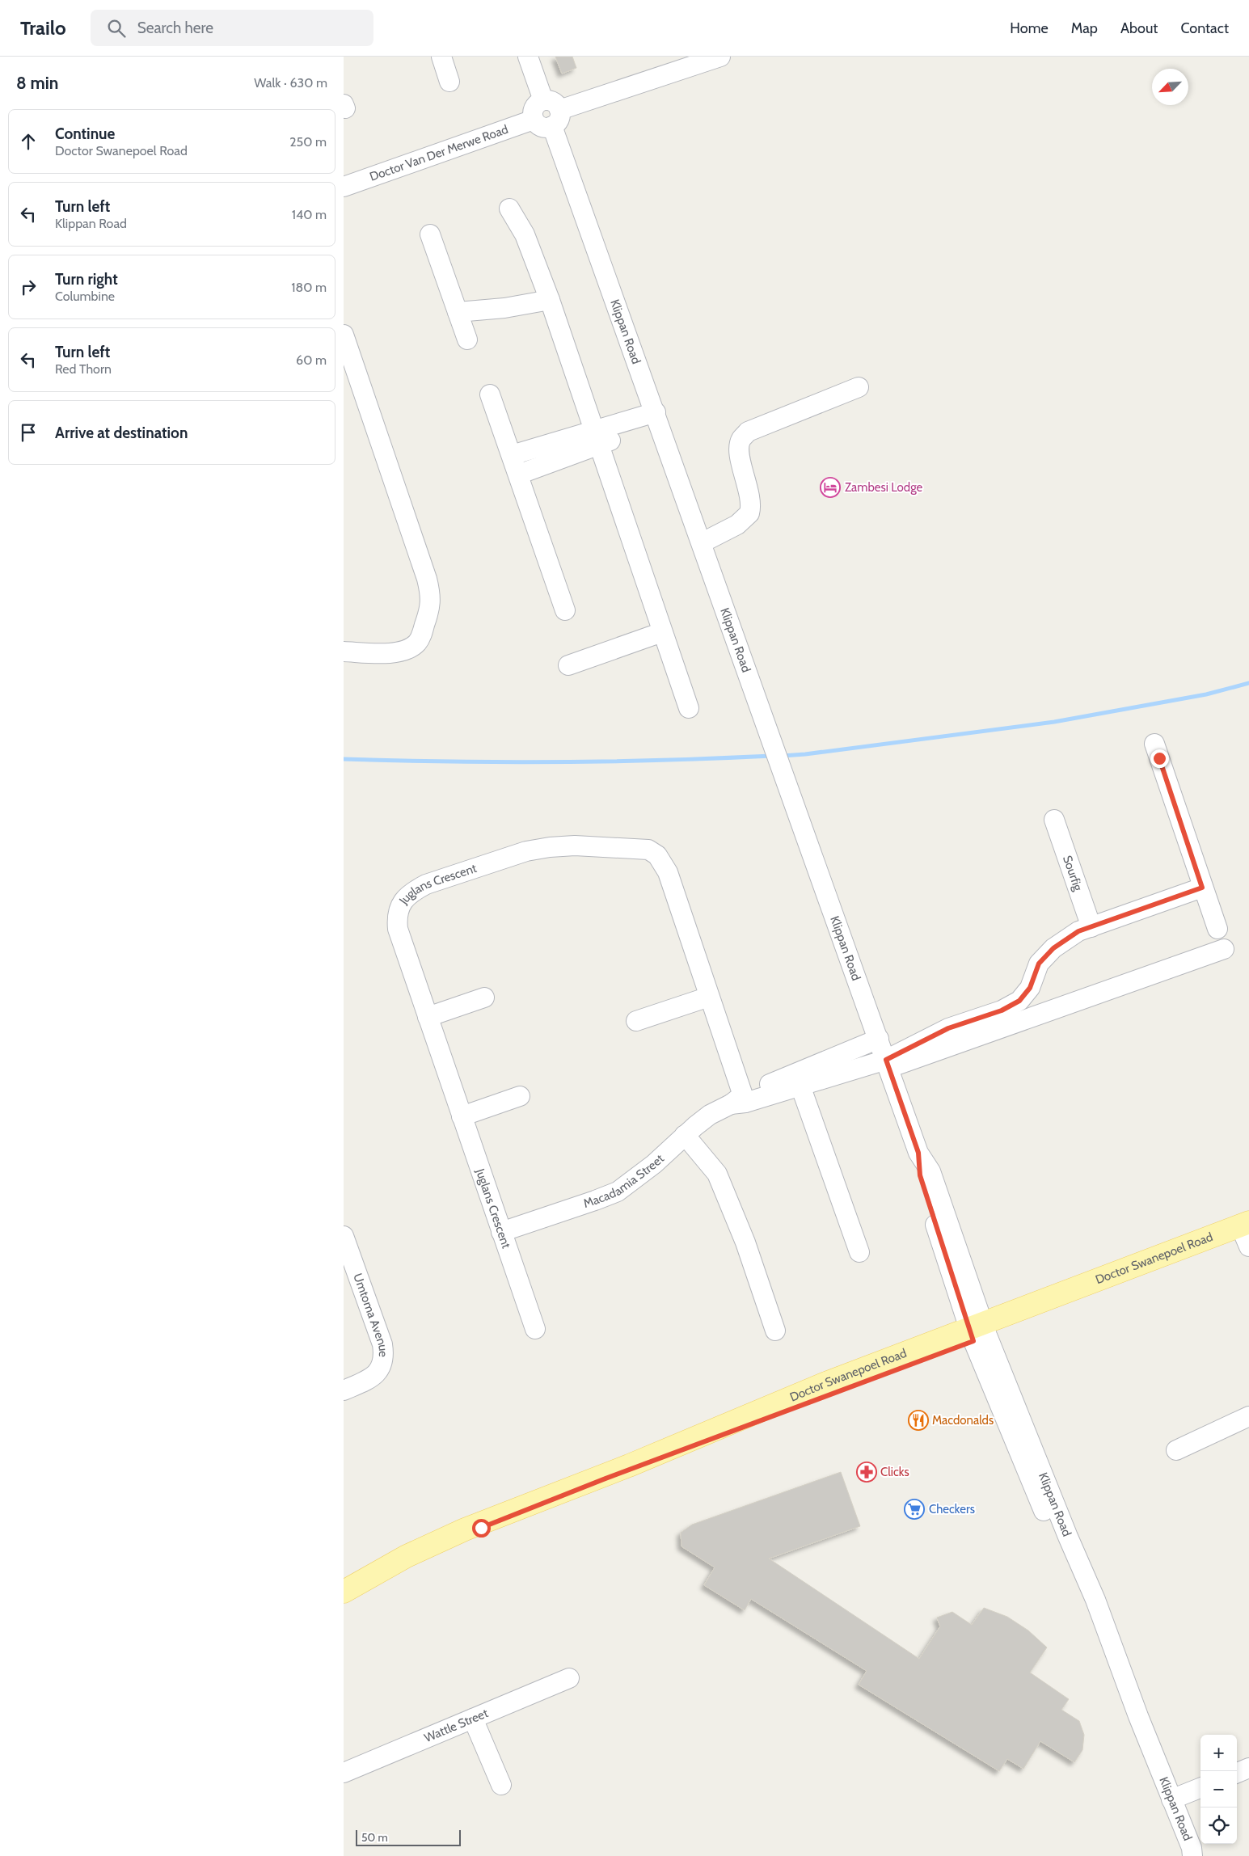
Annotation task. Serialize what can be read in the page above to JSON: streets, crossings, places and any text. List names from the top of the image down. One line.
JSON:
{"streets":{"main road":["Doctor Swanepoel Road"],"street":["Doctor Van Der Merwe Road","Klippan Road","Sourfig","Juglans Crescent","Macadamia Street","Umtoma Avenue","Wattle Street"]},"crossings":[["Doctor Van Der Merwe Road","Klippan Road"],["Klippan Road","Macadamia Street"],["Klippan Road","Doctor Swanepoel Road"],["Juglans Crescent","Macadamia Street"]],"places":{"hotel":["Zambesi Lodge"],"restaurant":["Macdonalds"],"pharmacy":["Clicks"],"supermarket":["Checkers"]},"scale_bar":"50 m","north":"bottom left","page":{"header":"Trailo","search":"Search here","nav":["Home","Map","About","Contact"],"heading":["8 min","Walk · 630 m"],"list":[["Continue","Doctor Swanepoel Road","250 m"],["Turn left","Klippan Road","140 m"],["Turn right","Columbine","180 m"],["Turn left","Red Thorn","60 m"],"Arrive at destination"],"map_buttons":["+","−"],"scale":"50 m"}}
